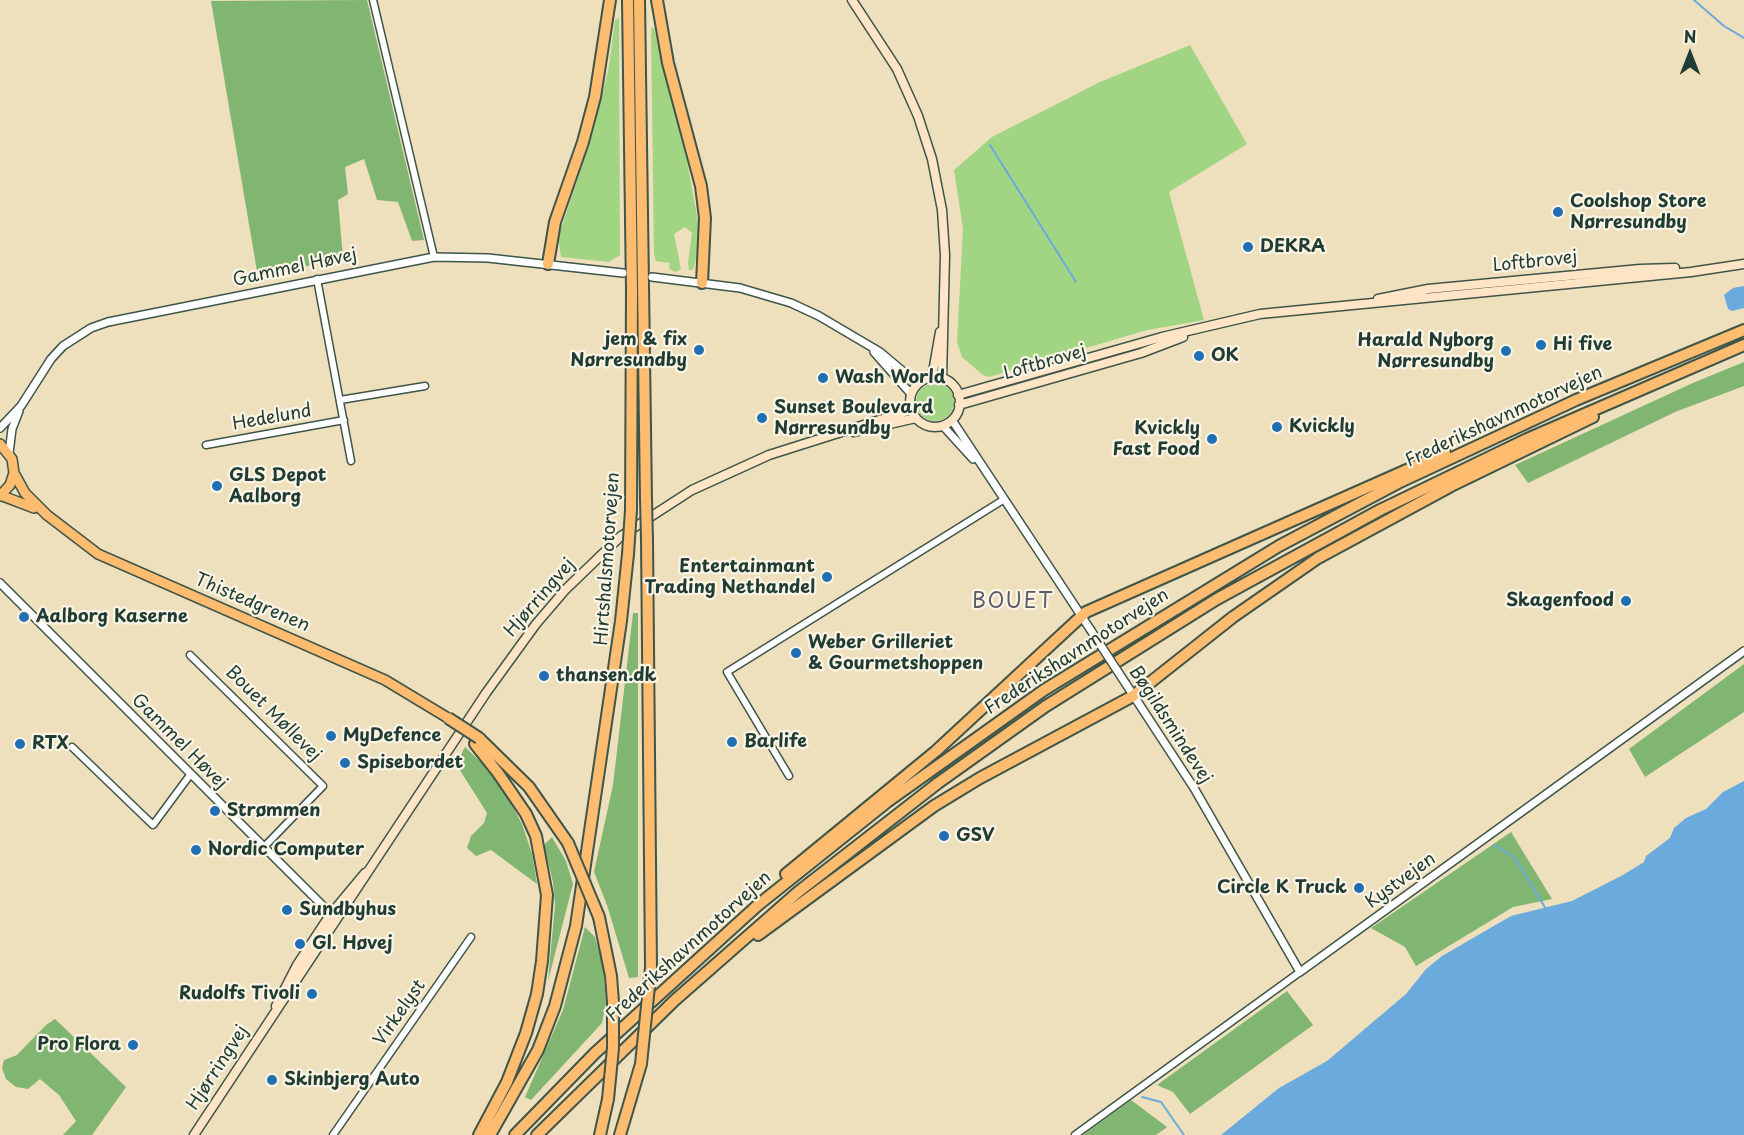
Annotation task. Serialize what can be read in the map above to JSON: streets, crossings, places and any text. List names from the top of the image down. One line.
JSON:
{"streets":{"highway":["Frederikshavnmotorvejen","Hirtshalsmotorvejen"],"main road":["Loftbrovej","Hjørringvej","Thistedgrenen"],"street":["Gammel Høvej","Hedelund","Bouet Møllevej","Bøgildsmindevej","Kystvejen","Virkelyst"]},"crossings":[["Loftbrovej","Hjørringvej"],["Loftbrovej","Bøgildsmindevej"],["Gammel Høvej","Hjørringvej"],["Gammel Høvej","Thistedgrenen"],["Gammel Høvej","Bouet Møllevej"],["Hjørringvej","Bøgildsmindevej"],["Bøgildsmindevej","Kystvejen"]],"districts":["BOUET"],"places":["Coolshop Store Nørresundby","DEKRA","Hi five","jem & fix Nørresundby","Harald Nyborg Nørresundby","OK","Wash World","Sunset Boulevard Nørresundby","Kvickly","Kvickly Fast Food","GLS Depot Aalborg","Entertainmant Trading Nethandel","Skagenfood","Aalborg Kaserne","Weber Grilleriet & Gourmetshoppen","thansen.dk","MyDefence","Barlife","RTX","Spisebordet","Strømmen","GSV","Nordic Computer","Circle K Truck","Sundbyhus","Gl. Høvej","Rudolfs Tivoli","Pro Flora","Skinbjerg Auto"],"north":"top"}
